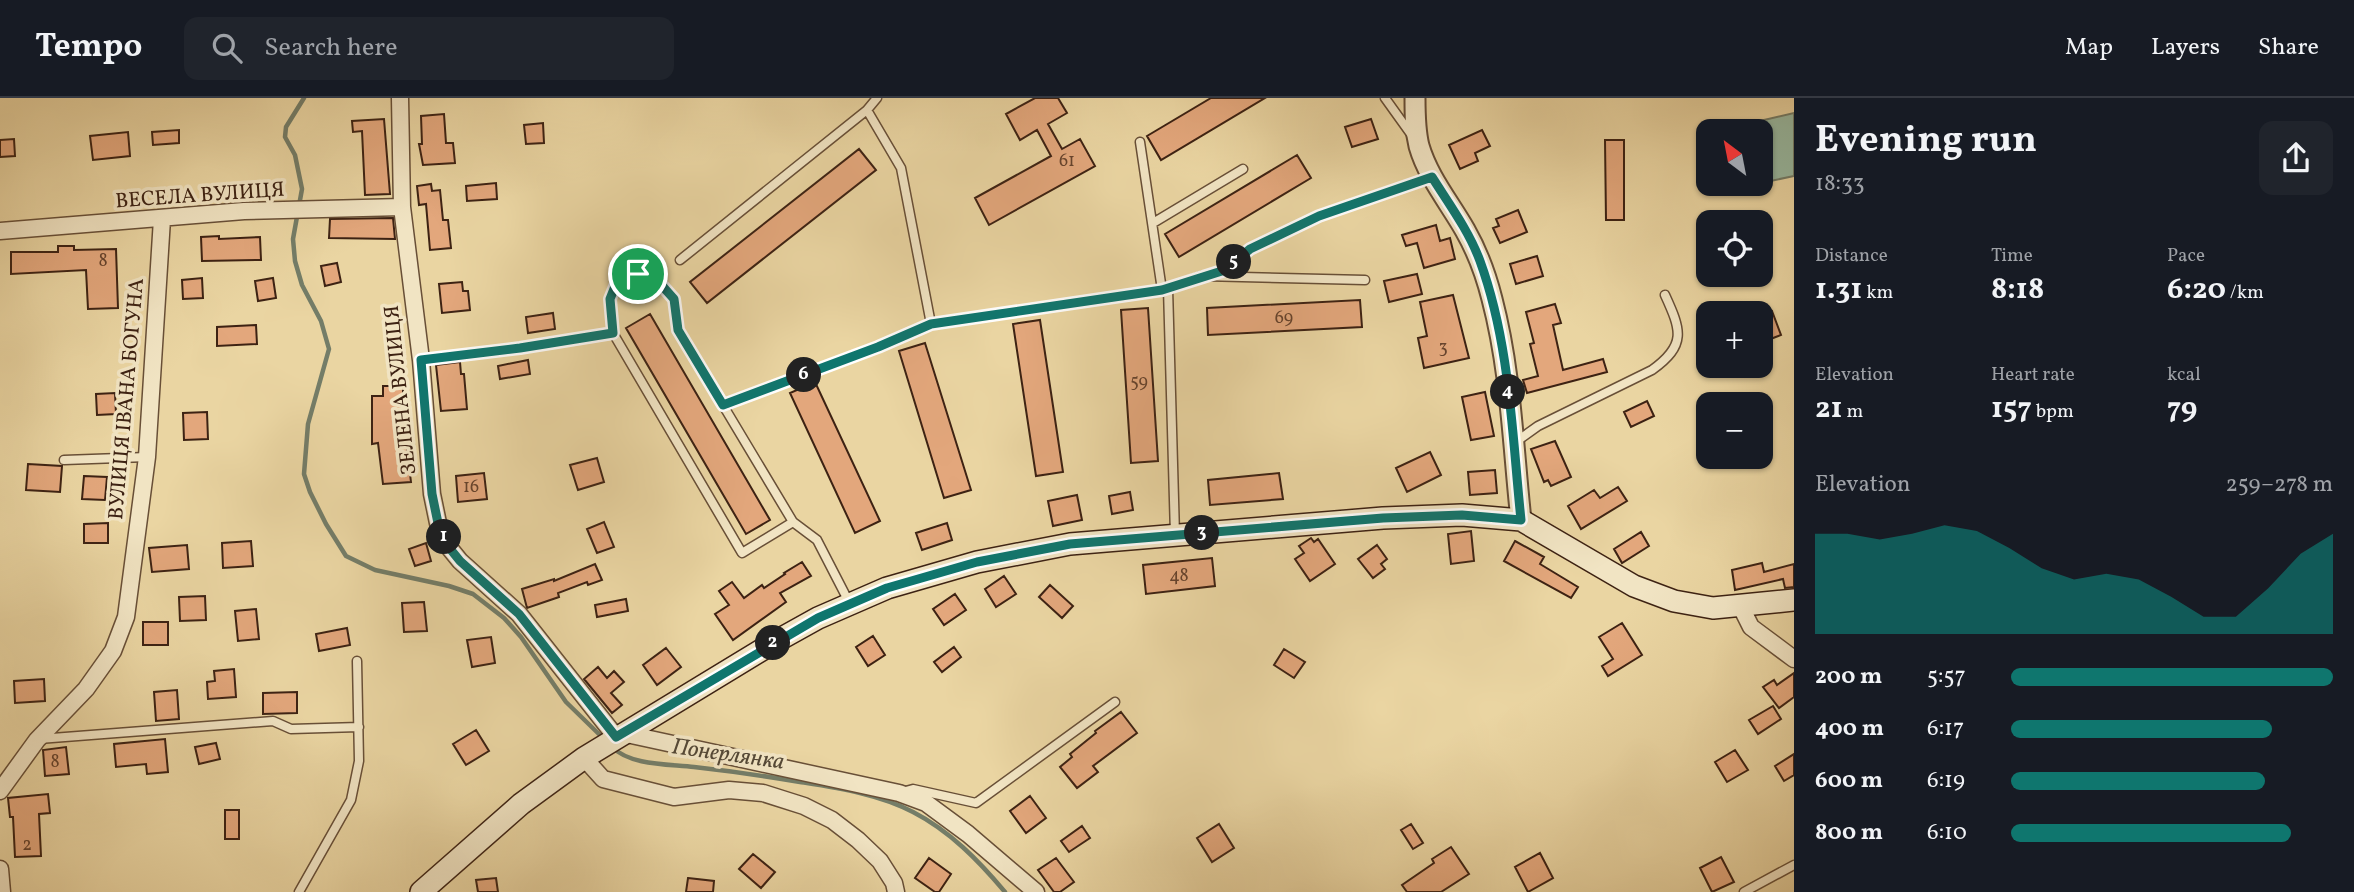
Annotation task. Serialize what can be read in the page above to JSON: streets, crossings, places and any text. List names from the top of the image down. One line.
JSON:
{"streets":{"street":["ВЕСЕЛА ВУЛИЦЯ","ЗЕЛЕНА ВУЛИЦЯ","ВУЛИЦЯ ІВАНА БОГУНА"]},"crossings":[["ВЕСЕЛА ВУЛИЦЯ","ЗЕЛЕНА ВУЛИЦЯ"],["ВЕСЕЛА ВУЛИЦЯ","ВУЛИЦЯ ІВАНА БОГУНА"]],"water":["Понерлянка"],"house_numbers":["61","8","69","3","59","16","48","8","2"],"north":"top left","page":{"header":"Tempo","search":"Search here","nav":["Map","Layers","Share"],"heading":["Evening run","18:33"],"map_buttons":["+","−"],"stats":[["Distance","1.31 km"],["Time","8:18"],["Pace","6:20 /km"],["Elevation","21 m"],["Heart rate","157 bpm"],["kcal","79"]],"pins":["5","6","4","3","1","2"],"chart":["Elevation","259–278 m"],"list":[{"name":"200 m","note":"5:57"},{"name":"400 m","note":"6:17"},{"name":"600 m","note":"6:19"},{"name":"800 m","note":"6:10"}]}}
